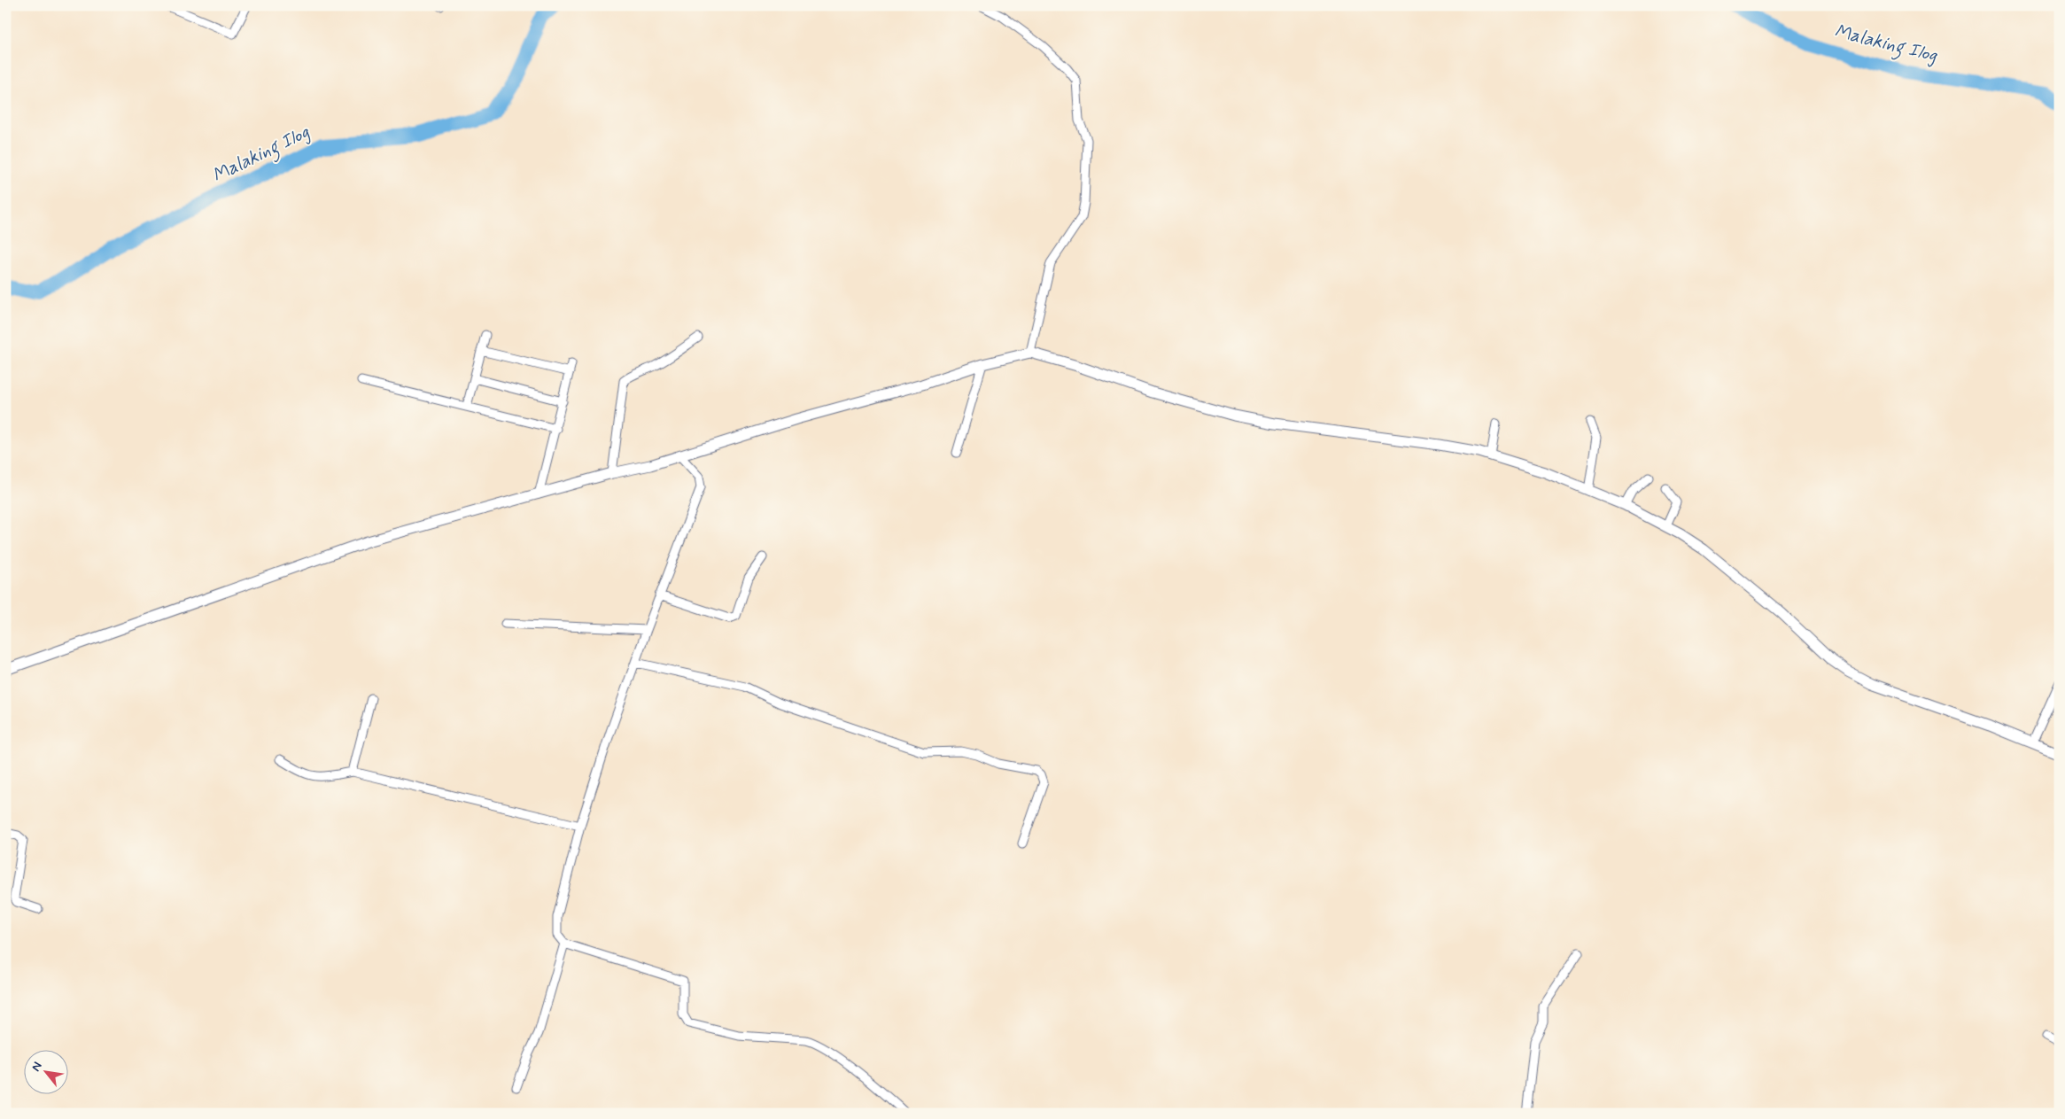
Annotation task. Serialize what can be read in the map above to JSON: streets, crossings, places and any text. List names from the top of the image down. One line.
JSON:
{"water":["Malaking Ilog"],"north":"top left"}
